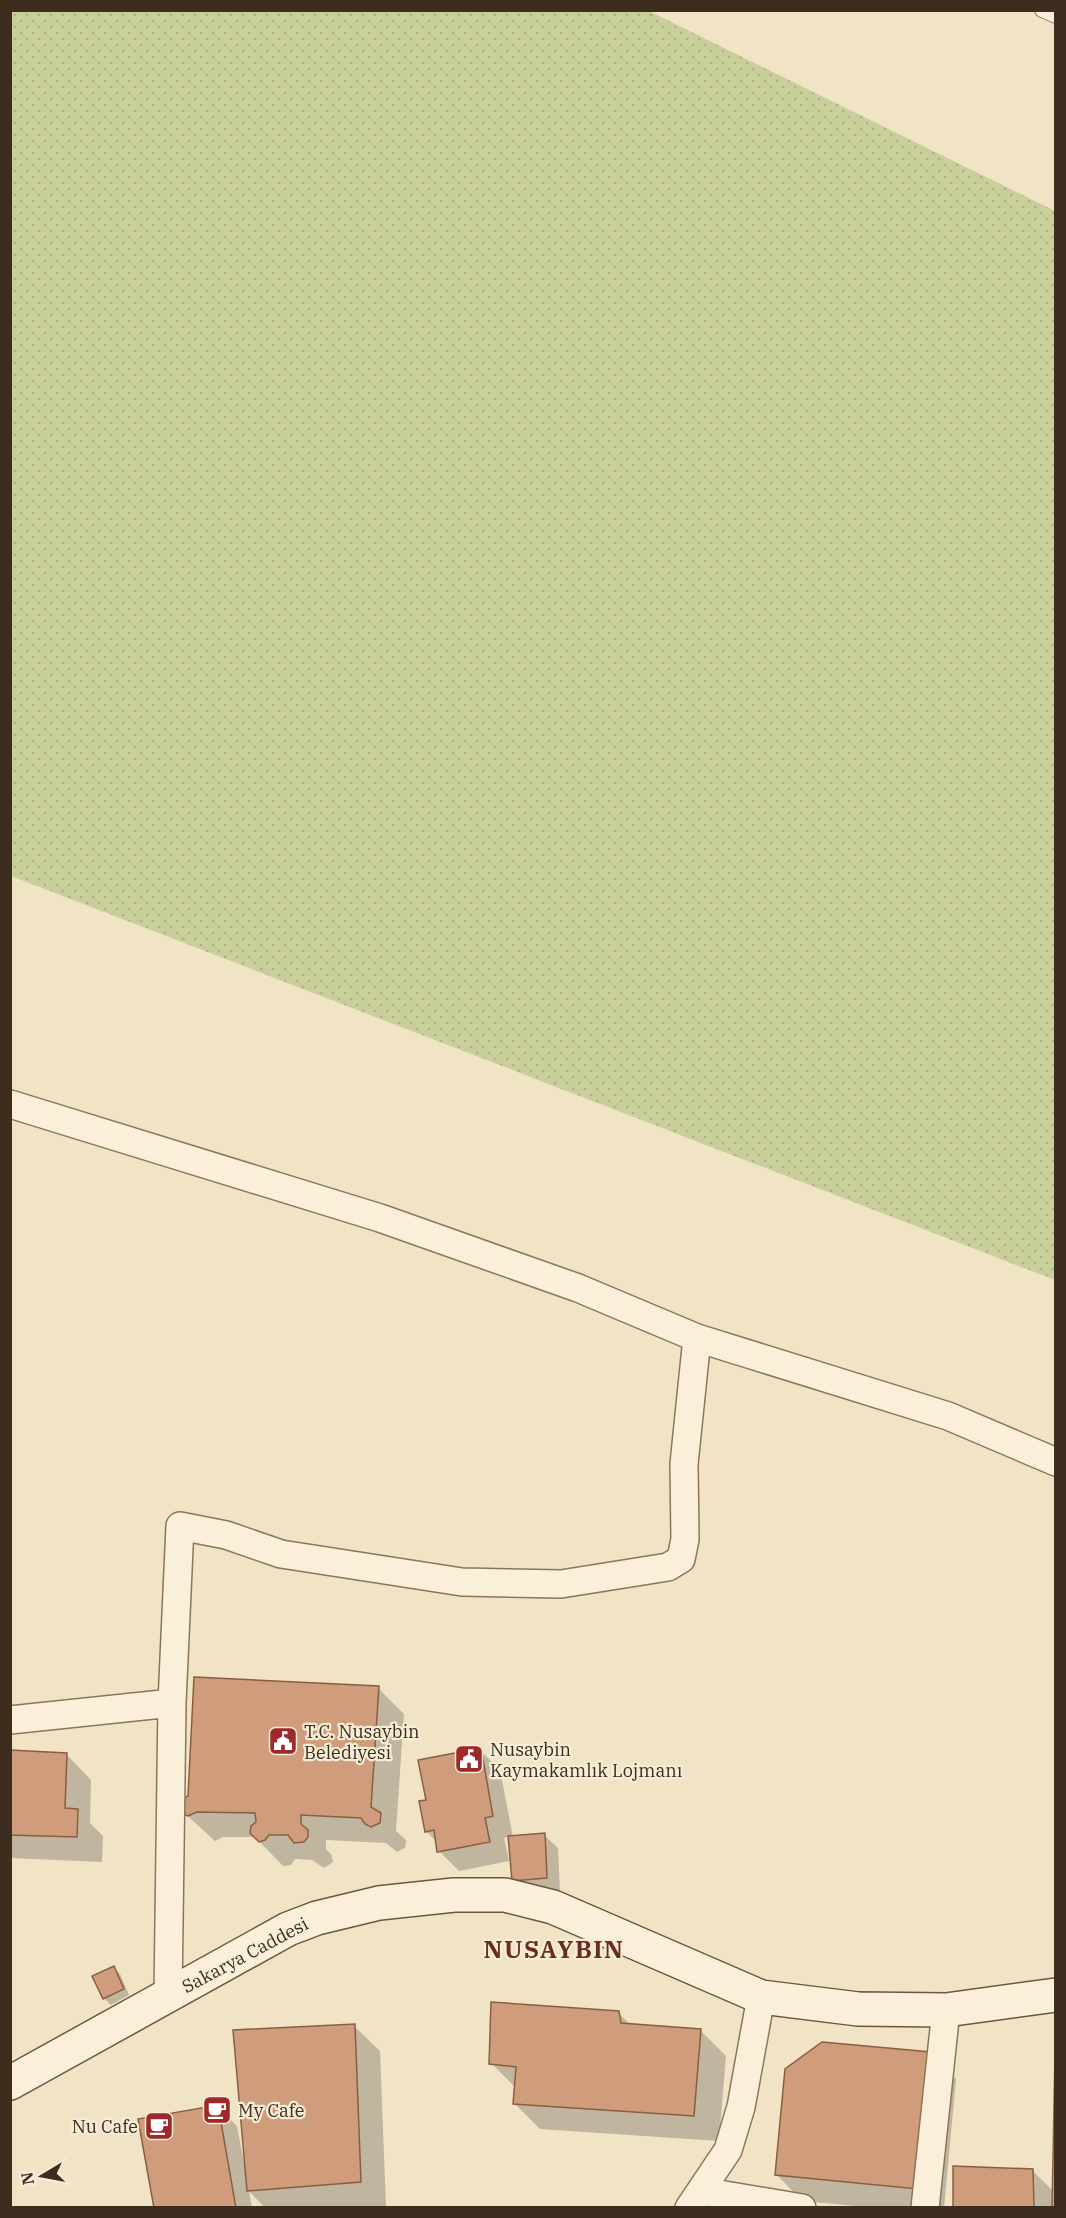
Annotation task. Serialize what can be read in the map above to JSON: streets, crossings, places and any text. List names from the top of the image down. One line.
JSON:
{"streets":{"street":["Sakarya Caddesi"]},"districts":["NUSAYBIN"],"places":{"public building":["T.C. Nusaybin Belediyesi","Nusaybin Kaymakamlık Lojmanı"],"cafe":["My Cafe","Nu Cafe"]},"north":"left"}
